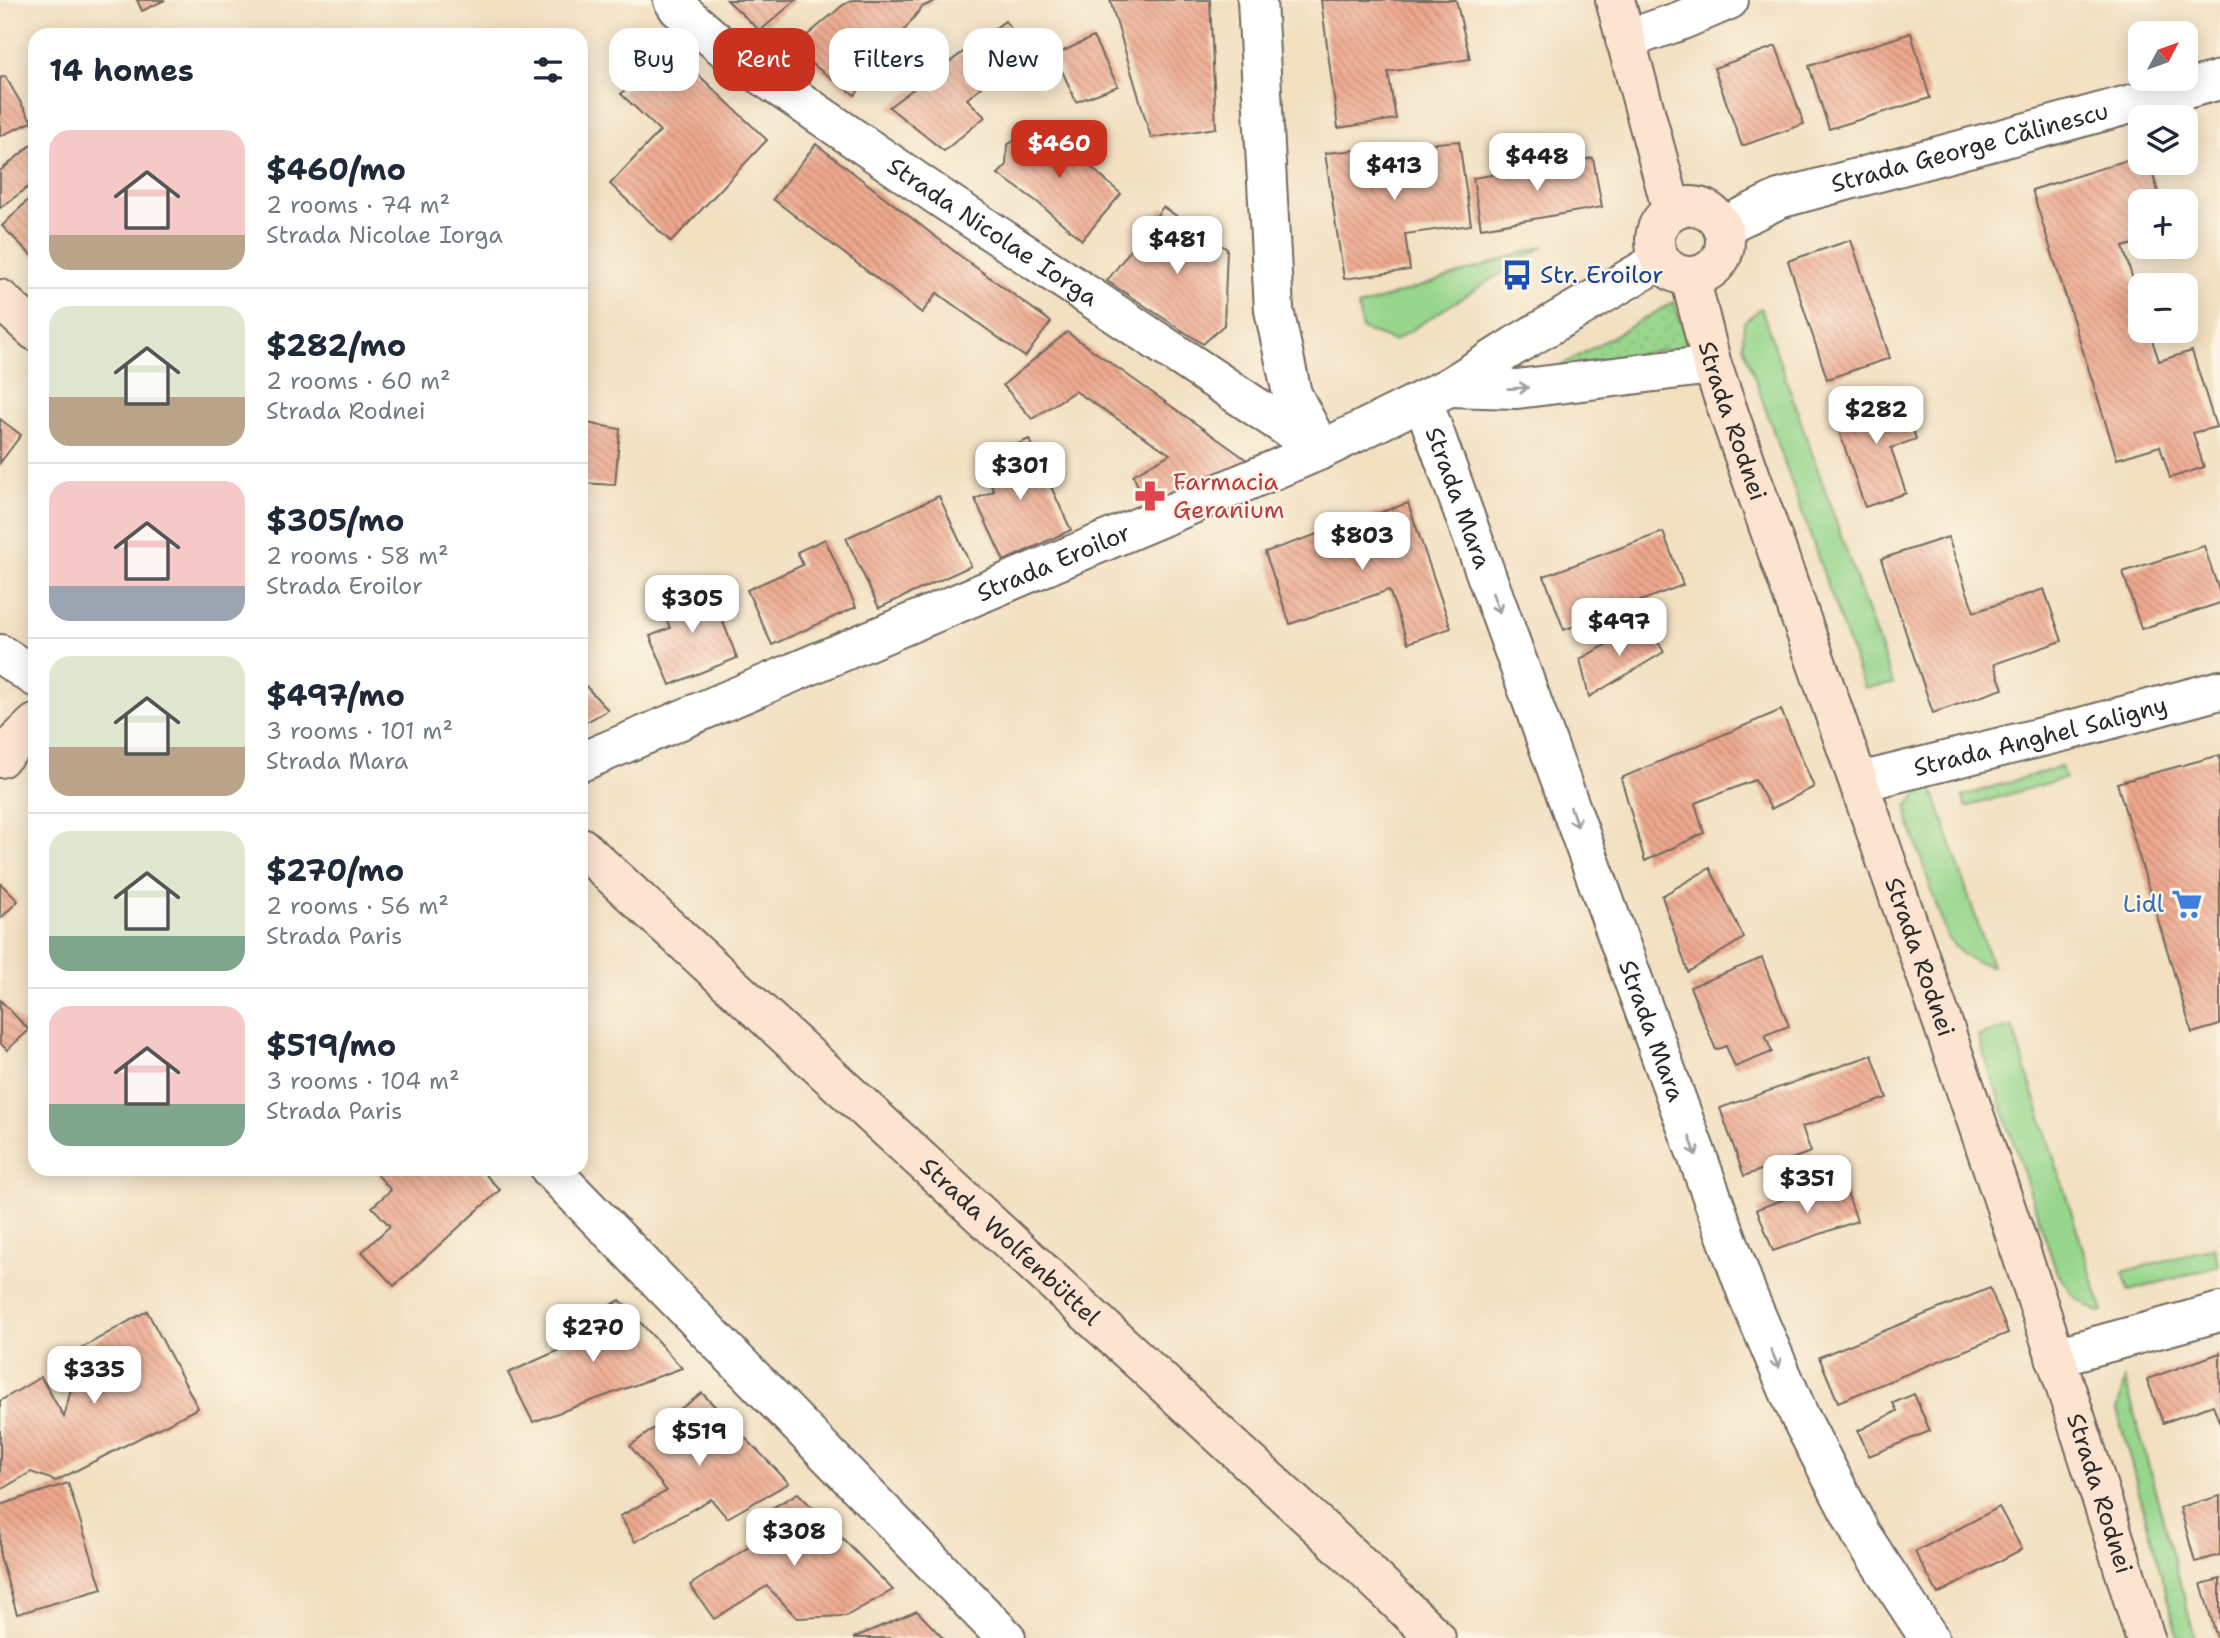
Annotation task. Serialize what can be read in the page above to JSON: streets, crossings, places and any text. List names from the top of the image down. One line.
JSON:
{"streets":{"main road":["Strada Rodnei","Strada Wolfenbüttel"],"street":["Strada George Călinescu","Strada Nicolae Iorga","Strada Mara","Strada Eroilor","Strada Anghel Saligny"]},"crossings":[["Strada George Călinescu","Strada Rodnei"],["Strada George Călinescu","Strada Eroilor"],["Strada Nicolae Iorga","Strada Eroilor"],["Strada Rodnei","Strada Eroilor"],["Strada Rodnei","Strada Anghel Saligny"],["Strada Mara","Strada Eroilor"]],"one_way":["Strada Mara"],"places":{"bus stop":["Str. Eroilor"],"pharmacy":["Farmacia Geranium"],"supermarket":["Lidl"]},"north":"top right","page":{"map_buttons":["+","−"],"chip":["Buy","Rent","Filters","New"],"heading":"14 homes","list":[{"name":"$460/mo","note":"2 rooms · 74 m² · Strada Nicolae Iorga"},{"name":"$282/mo","note":"2 rooms · 60 m² · Strada Rodnei"},{"name":"$305/mo","note":"2 rooms · 58 m² · Strada Eroilor"},{"name":"$497/mo","note":"3 rooms · 101 m² · Strada Mara"},{"name":"$270/mo","note":"2 rooms · 56 m² · Strada Paris"},{"name":"$519/mo","note":"3 rooms · 104 m² · Strada Paris"}],"price":["$460","$448","$413","$481","$282","$301","$803","$305","$497","$351","$270","$335","$519","$308"]}}
